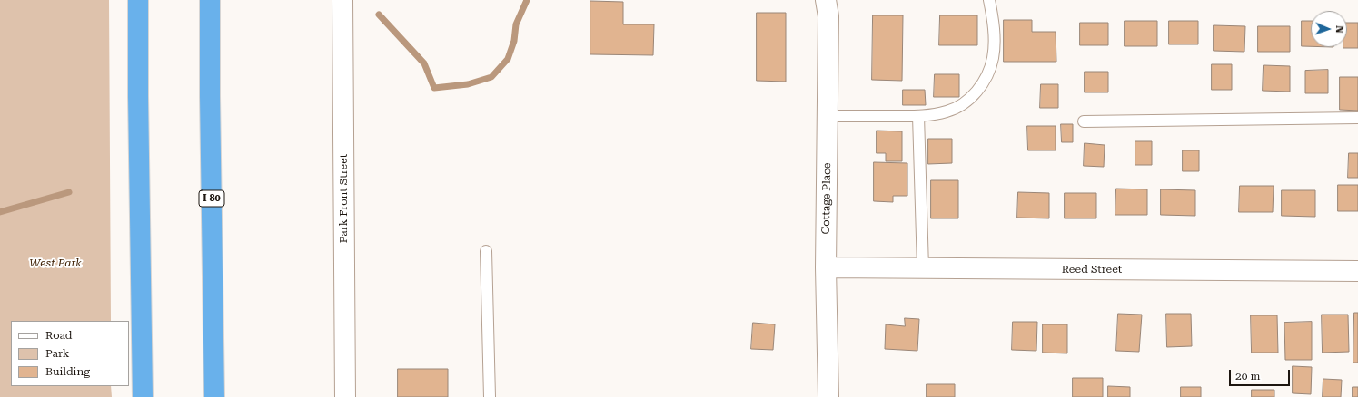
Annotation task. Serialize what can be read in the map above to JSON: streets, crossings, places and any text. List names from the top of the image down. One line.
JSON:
{"streets":{"highway":["I 80"],"street":["Park Front Street","Cottage Place","Reed Street"]},"crossings":[["Cottage Place","Reed Street"]],"parks":["West Park"],"legend":["Road","Park","Building"],"scale_bar":"20 m","north":"right"}
